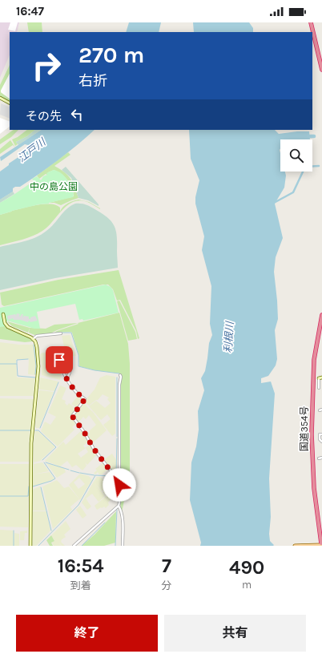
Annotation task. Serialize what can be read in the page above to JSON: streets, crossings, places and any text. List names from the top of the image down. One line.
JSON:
{"streets":{"highway":["国道354号"]},"water":["江戸川","利根川"],"parks":["中の島公園"],"page":{"status":"16:47","turn":["270 m","右折"],"then":"その先","eta":["16:54","到着","7","分","490","m"],"buttons":["終了","共有"]}}
